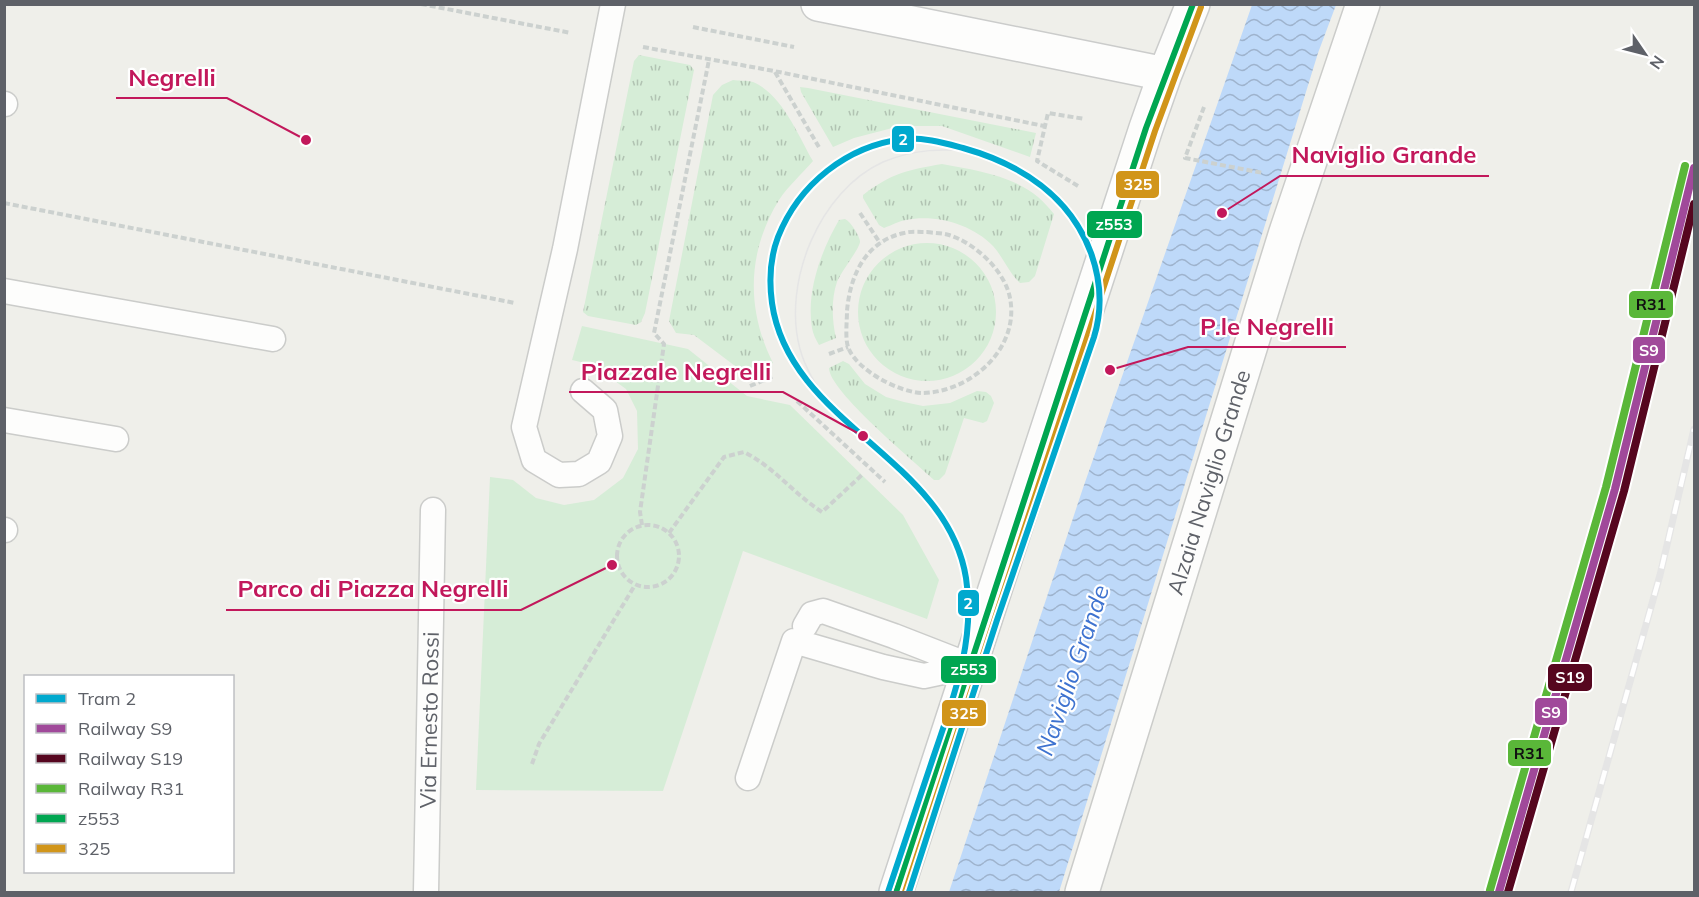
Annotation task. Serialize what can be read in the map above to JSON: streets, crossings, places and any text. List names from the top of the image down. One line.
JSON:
{"streets":{"street":["Alzaia Naviglio Grande"],"lane":["Via Ernesto Rossi"]},"water":["Naviglio Grande"],"places":["Negrelli","Naviglio Grande","P.le Negrelli","Piazzale Negrelli","Parco di Piazza Negrelli"],"lines":["transit line z553","transit line 325","tram line 2","rail line R31","rail line S9","rail line S19"],"legend":["Tram 2","Railway S9","Railway S19","Railway R31","z553","325"],"north":"bottom right"}
